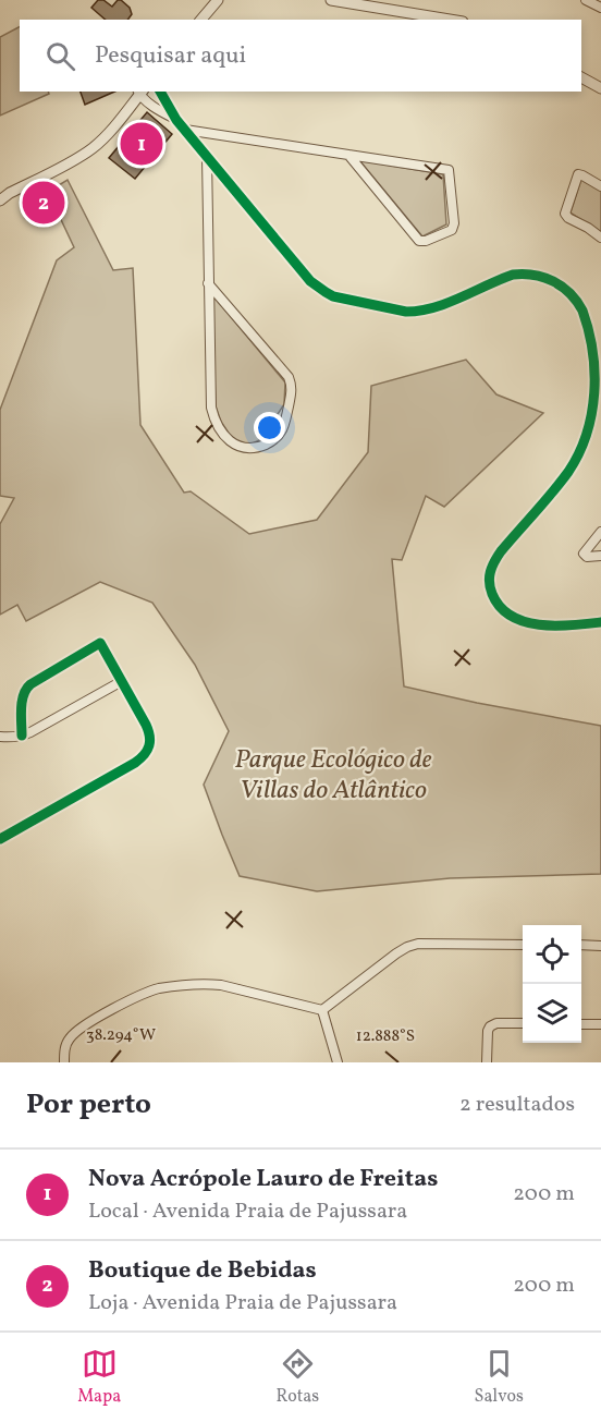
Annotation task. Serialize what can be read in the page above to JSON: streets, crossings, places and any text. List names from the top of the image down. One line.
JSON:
{"parks":["Parque Ecológico de Villas do Atlântico"],"page":{"search":"Pesquisar aqui","pins":["1","2"],"heading":["Por perto","2 resultados"],"list":[{"mark":"1","name":"Nova Acrópole Lauro de Freitas","note":"Local · Avenida Praia de Pajussara","value":"200 m"},{"mark":"2","name":"Boutique de Bebidas","note":"Loja · Avenida Praia de Pajussara","value":"200 m"}],"nav":["Mapa","Rotas","Salvos"]},"coordinates":["38.294°W","12.888°S"]}
